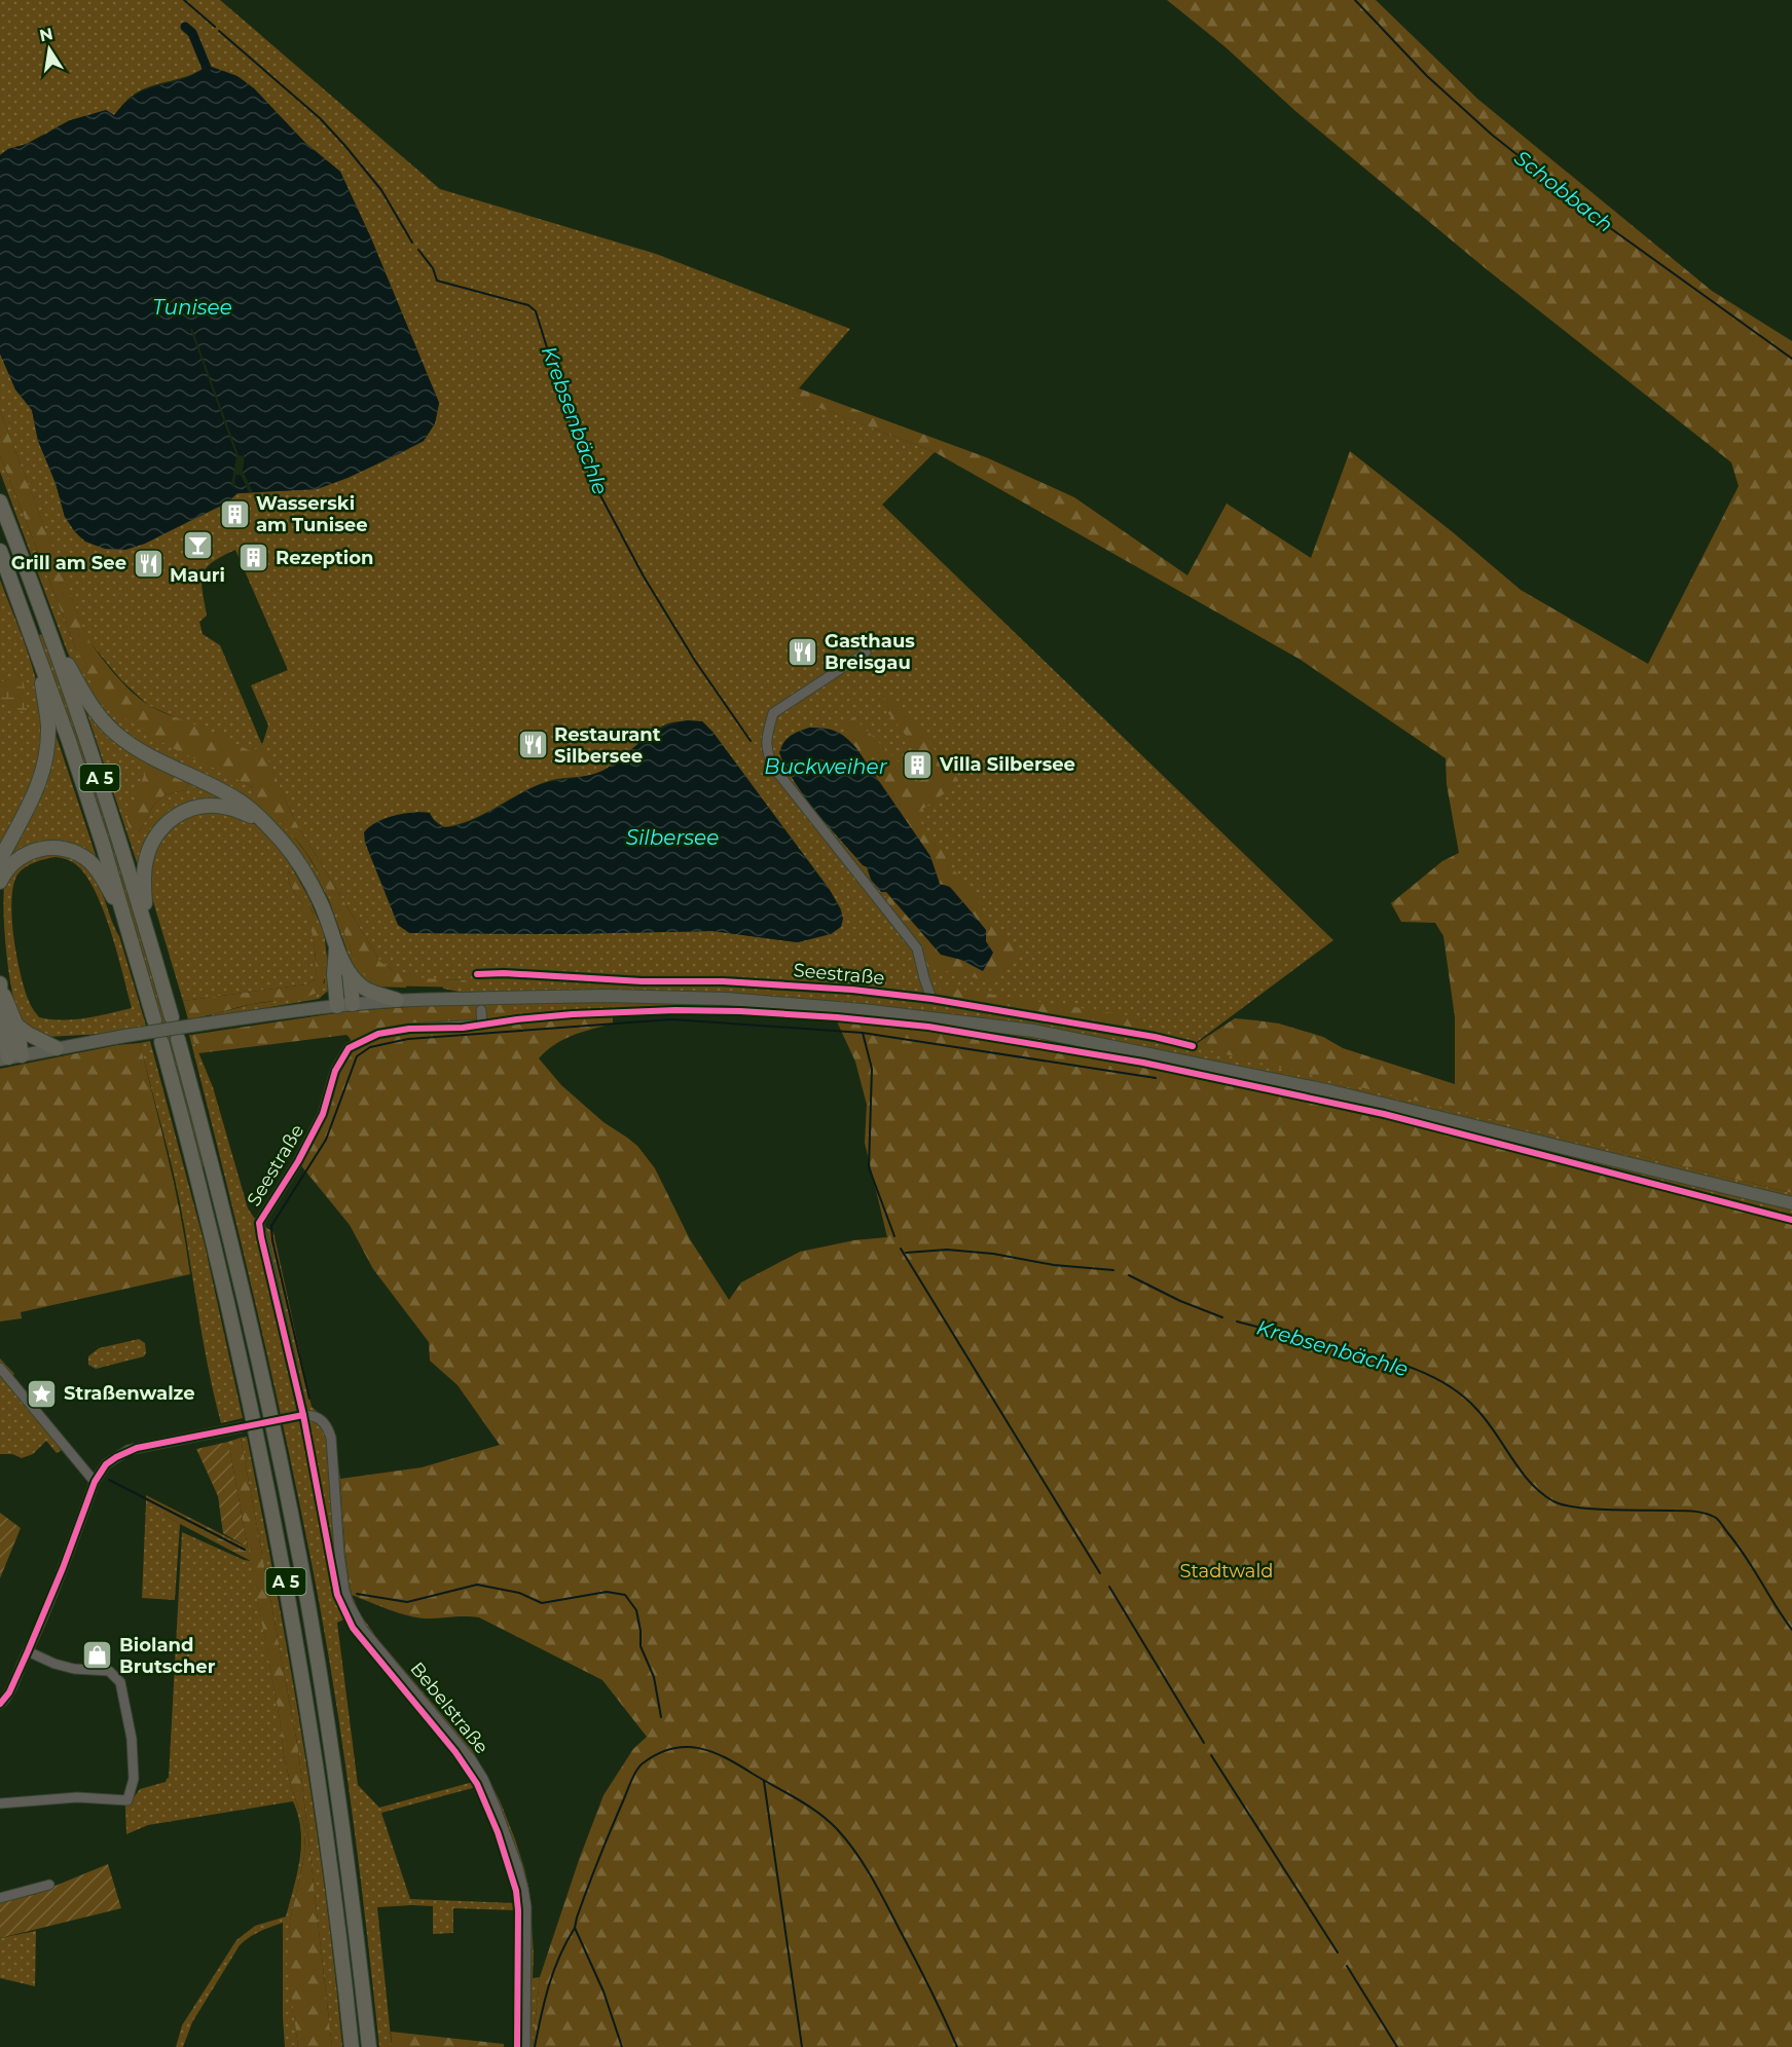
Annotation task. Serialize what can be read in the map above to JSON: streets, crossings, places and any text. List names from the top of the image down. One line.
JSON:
{"streets":{"highway":["A 5"],"street":["Seestraße","Bebelstraße"]},"crossings":[["Seestraße","Bebelstraße"]],"water":["Schobbach","Tunisee","Krebsenbächle","Buckweiher","Silbersee"],"parks":["Stadtwald"],"places":{"building":["Wasserski am Tunisee","Rezeption","Villa Silbersee"],"bar":["Mauri"],"restaurant":["Grill am See","Gasthaus Breisgau","Restaurant Silbersee"],"place":["Straßenwalze"],"shop":["Bioland Brutscher"]},"north":"top"}
